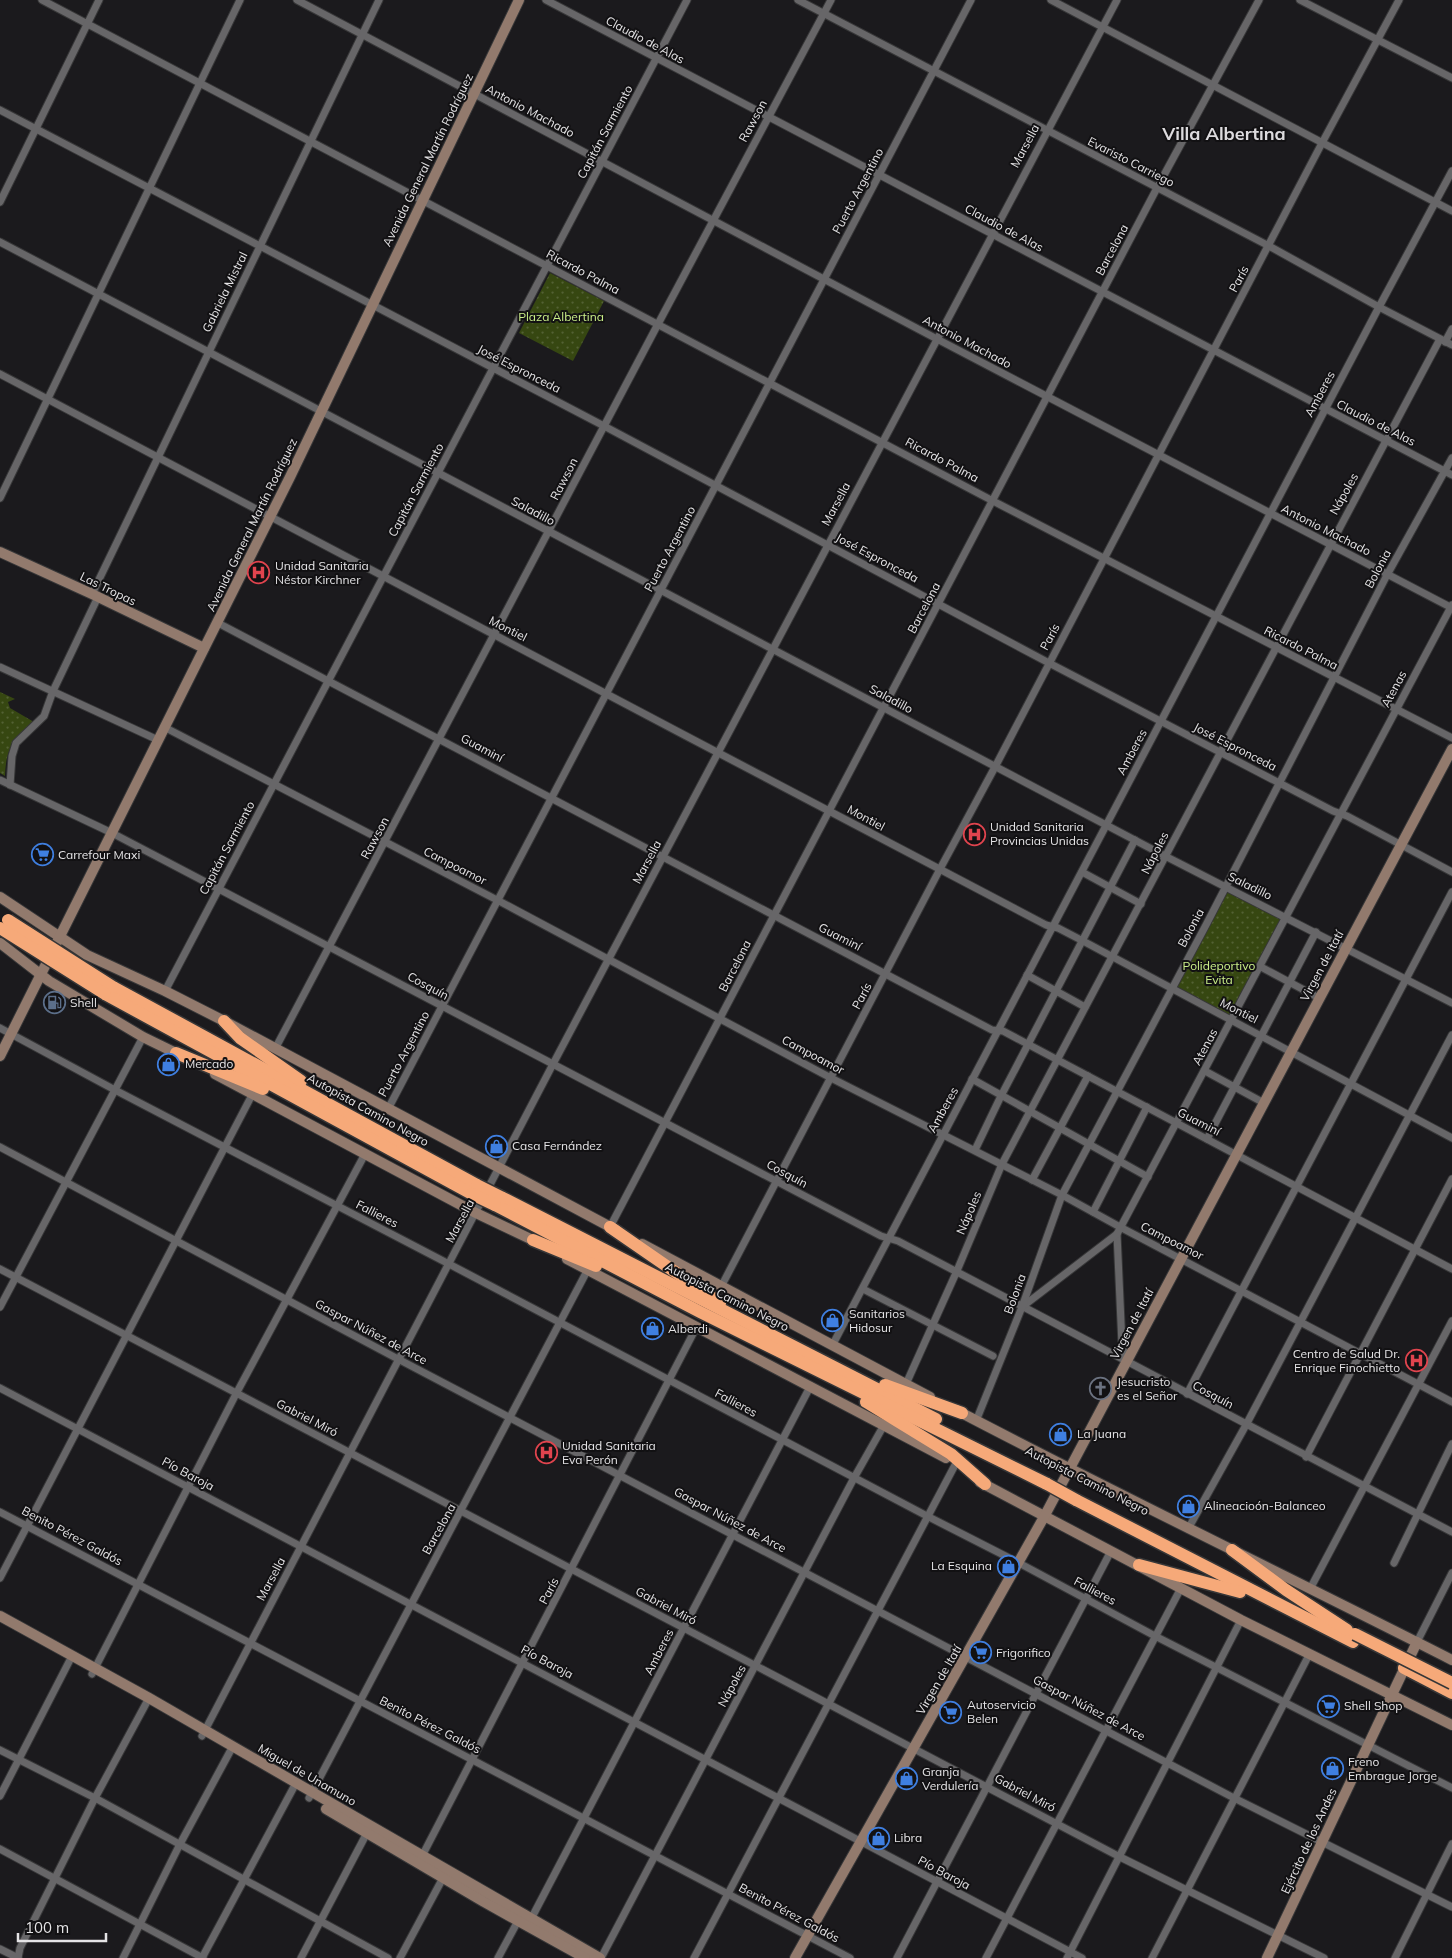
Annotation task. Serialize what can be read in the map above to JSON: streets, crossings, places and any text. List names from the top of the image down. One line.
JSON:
{"streets":{"highway":["Autopista Camino Negro"],"street":["Claudio de Alas","Antonio Machado","Rawson","Capitán Sarmiento","Marsella","Avenida General Martín Rodríguez","Evaristo Carriego","Puerto Argentino","Barcelona","Ricardo Palma","París","Gabriela Mistral","José Espronceda","Amberes","Nápoles","Saladillo","Bolonia","Las Tropas","Montiel","Atenas","Guaminí","Campoamor","Virgen de Itatí","Cosquín","Fallieres","Gaspar Núñez de Arce","Gabriel Miró","Pío Baroja","Benito Pérez Galdós","Miguel de Unamuno","Ejército de los Andes"]},"crossings":[["Claudio de Alas","Rawson"],["Claudio de Alas","Capitán Sarmiento"],["Claudio de Alas","Marsella"],["Claudio de Alas","Puerto Argentino"],["Claudio de Alas","Barcelona"],["Claudio de Alas","París"],["Claudio de Alas","Amberes"],["Claudio de Alas","Nápoles"],["Claudio de Alas","Bolonia"],["Antonio Machado","Rawson"],["Antonio Machado","Capitán Sarmiento"],["Antonio Machado","Marsella"],["Antonio Machado","Avenida General Martín Rodríguez"],["Antonio Machado","Puerto Argentino"],["Antonio Machado","Barcelona"],["Antonio Machado","París"],["Antonio Machado","Gabriela Mistral"],["Antonio Machado","Amberes"],["Antonio Machado","Nápoles"],["Antonio Machado","Bolonia"],["Antonio Machado","Atenas"],["Rawson","Evaristo Carriego"],["Rawson","Ricardo Palma"],["Rawson","José Espronceda"],["Rawson","Saladillo"],["Rawson","Montiel"],["Rawson","Guaminí"],["Rawson","Campoamor"],["Rawson","Cosquín"],["Capitán Sarmiento","Ricardo Palma"],["Capitán Sarmiento","José Espronceda"],["Capitán Sarmiento","Saladillo"],["Capitán Sarmiento","Montiel"],["Capitán Sarmiento","Guaminí"],["Capitán Sarmiento","Campoamor"],["Capitán Sarmiento","Cosquín"],["Marsella","Evaristo Carriego"],["Marsella","Ricardo Palma"],["Marsella","José Espronceda"],["Marsella","Saladillo"],["Marsella","Montiel"],["Marsella","Guaminí"],["Marsella","Campoamor"],["Marsella","Cosquín"],["Marsella","Fallieres"],["Marsella","Gaspar Núñez de Arce"],["Marsella","Gabriel Miró"],["Marsella","Pío Baroja"],["Marsella","Benito Pérez Galdós"],["Marsella","Miguel de Unamuno"],["Avenida General Martín Rodríguez","Ricardo Palma"],["Avenida General Martín Rodríguez","José Espronceda"],["Avenida General Martín Rodríguez","Saladillo"],["Avenida General Martín Rodríguez","Las Tropas"],["Avenida General Martín Rodríguez","Montiel"],["Avenida General Martín Rodríguez","Guaminí"],["Avenida General Martín Rodríguez","Campoamor"],["Avenida General Martín Rodríguez","Cosquín"],["Avenida General Martín Rodríguez","Fallieres"],["Evaristo Carriego","Puerto Argentino"],["Evaristo Carriego","Barcelona"],["Evaristo Carriego","París"],["Evaristo Carriego","Amberes"],["Evaristo Carriego","Nápoles"],["Puerto Argentino","Ricardo Palma"],["Puerto Argentino","José Espronceda"],["Puerto Argentino","Saladillo"],["Puerto Argentino","Montiel"],["Puerto Argentino","Guaminí"],["Puerto Argentino","Campoamor"],["Puerto Argentino","Cosquín"],["Barcelona","Ricardo Palma"],["Barcelona","José Espronceda"],["Barcelona","Saladillo"],["Barcelona","Montiel"],["Barcelona","Guaminí"],["Barcelona","Campoamor"],["Barcelona","Cosquín"],["Barcelona","Fallieres"],["Barcelona","Gaspar Núñez de Arce"],["Barcelona","Gabriel Miró"],["Barcelona","Pío Baroja"],["Barcelona","Benito Pérez Galdós"],["Barcelona","Miguel de Unamuno"],["Ricardo Palma","París"],["Ricardo Palma","Gabriela Mistral"],["Ricardo Palma","Amberes"],["Ricardo Palma","Nápoles"],["Ricardo Palma","Bolonia"],["Ricardo Palma","Atenas"],["París","José Espronceda"],["París","Saladillo"],["París","Montiel"],["París","Guaminí"],["París","Campoamor"],["París","Cosquín"],["París","Fallieres"],["París","Gaspar Núñez de Arce"],["París","Gabriel Miró"],["París","Pío Baroja"],["París","Benito Pérez Galdós"],["París","Miguel de Unamuno"],["Gabriela Mistral","José Espronceda"],["Gabriela Mistral","Saladillo"],["Gabriela Mistral","Las Tropas"],["Gabriela Mistral","Montiel"],["Gabriela Mistral","Cosquín"],["José Espronceda","Amberes"],["José Espronceda","Nápoles"],["José Espronceda","Bolonia"],["José Espronceda","Atenas"],["José Espronceda","Virgen de Itatí"],["Amberes","Saladillo"],["Amberes","Montiel"],["Amberes","Guaminí"],["Amberes","Campoamor"],["Amberes","Cosquín"],["Amberes","Fallieres"],["Amberes","Gaspar Núñez de Arce"],["Amberes","Gabriel Miró"],["Amberes","Pío Baroja"],["Amberes","Benito Pérez Galdós"],["Amberes","Miguel de Unamuno"],["Nápoles","Saladillo"],["Nápoles","Montiel"],["Nápoles","Guaminí"],["Nápoles","Campoamor"],["Nápoles","Cosquín"],["Nápoles","Fallieres"],["Nápoles","Gaspar Núñez de Arce"],["Nápoles","Gabriel Miró"],["Nápoles","Pío Baroja"],["Nápoles","Benito Pérez Galdós"],["Nápoles","Miguel de Unamuno"],["Saladillo","Bolonia"],["Saladillo","Atenas"],["Saladillo","Virgen de Itatí"],["Bolonia","Montiel"],["Bolonia","Atenas"],["Bolonia","Guaminí"],["Bolonia","Campoamor"],["Bolonia","Cosquín"],["Montiel","Atenas"],["Montiel","Virgen de Itatí"],["Atenas","Guaminí"],["Atenas","Campoamor"],["Atenas","Cosquín"],["Guaminí","Virgen de Itatí"],["Campoamor","Virgen de Itatí"],["Virgen de Itatí","Cosquín"],["Virgen de Itatí","Fallieres"],["Virgen de Itatí","Gaspar Núñez de Arce"],["Virgen de Itatí","Gabriel Miró"],["Virgen de Itatí","Pío Baroja"],["Virgen de Itatí","Benito Pérez Galdós"],["Fallieres","Ejército de los Andes"],["Gaspar Núñez de Arce","Ejército de los Andes"],["Gabriel Miró","Ejército de los Andes"]],"districts":["Villa Albertina"],"parks":["Plaza Albertina","Polideportivo Evita"],"places":{"hospital":["Unidad Sanitaria Néstor Kirchner","Unidad Sanitaria Provincias Unidas","Centro de Salud Dr. Enrique Finochietto","Unidad Sanitaria Eva Perón"],"supermarket":["Carrefour Maxi","Frigorifico","Shell Shop","Autoservicio Belen"],"fuel station":["Shell"],"shop":["Mercado","Casa Fernández","Sanitarios Hidosur","Alberdi","La Juana","Alineacioón-Balanceo","La Esquina","Freno Embrague Jorge","Granja Verdulería","Libra"],"church":["Jesucristo es el Señor"]},"scale_bar":"100 m"}
